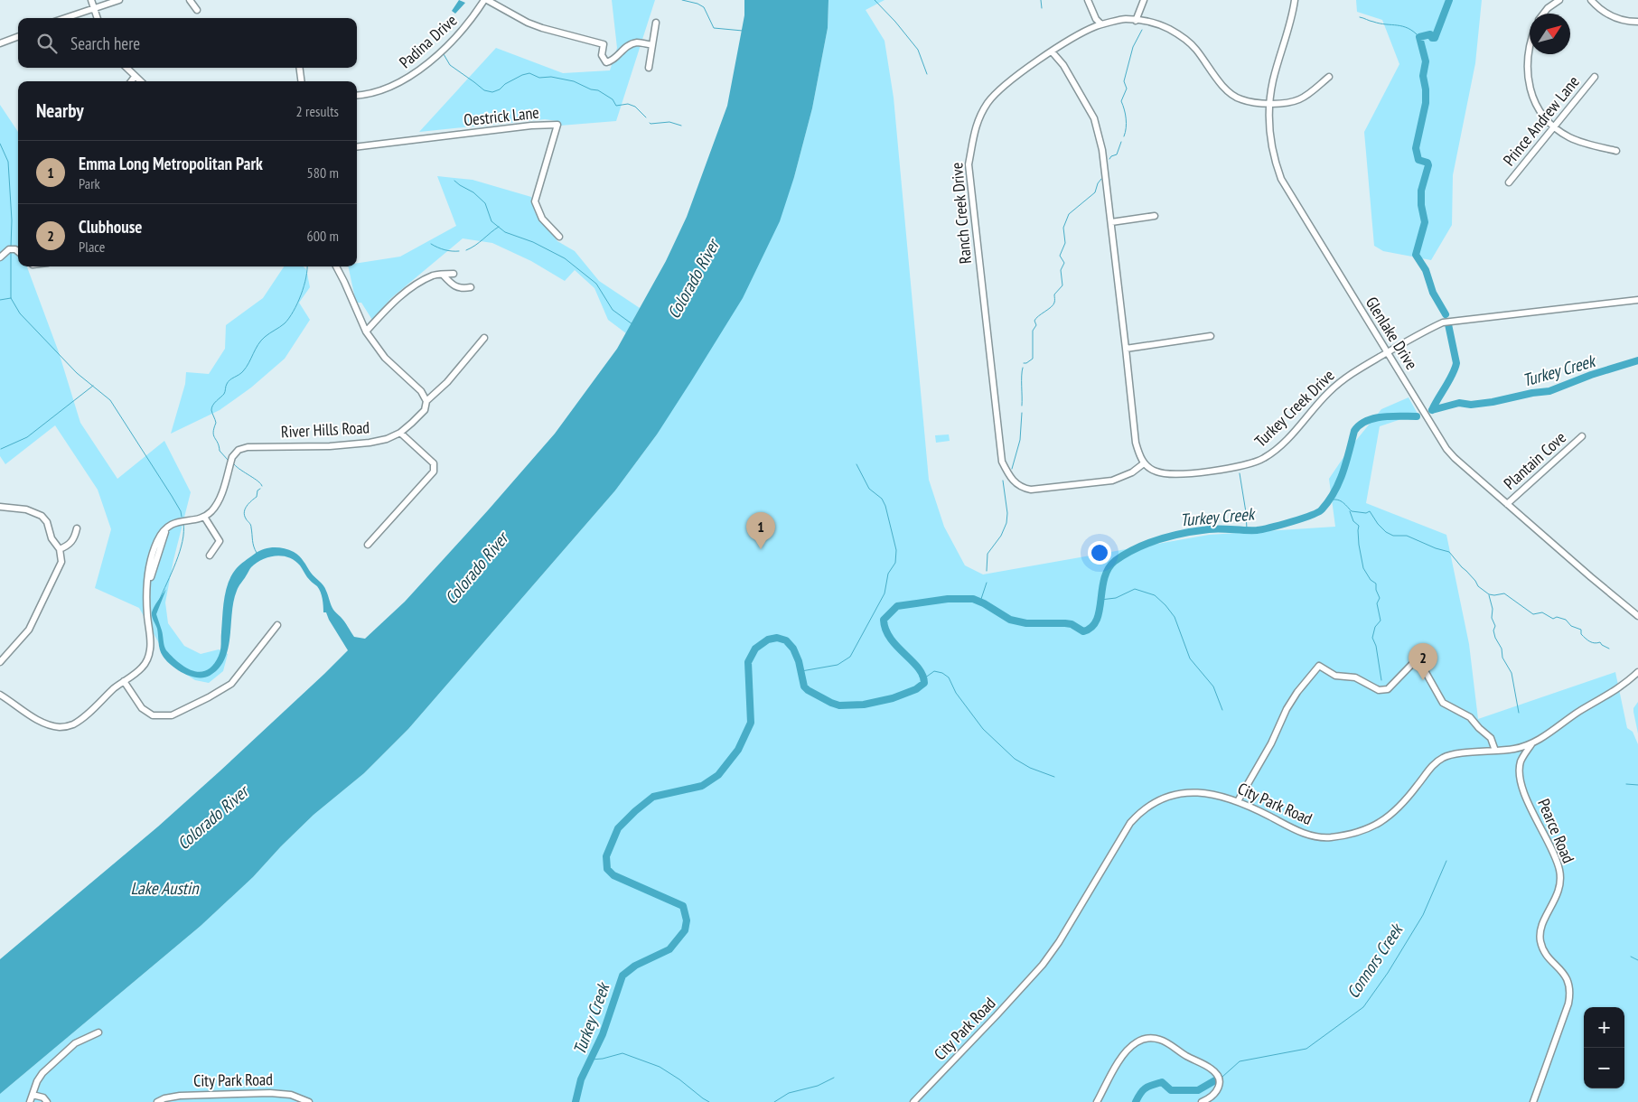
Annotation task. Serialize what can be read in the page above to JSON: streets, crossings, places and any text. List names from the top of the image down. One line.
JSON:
{"streets":{"street":["Padina Drive","Oestrick Lane","Prince Andrew Lane","Ranch Creek Drive","Glenlake Drive","Turkey Creek Drive","River Hills Road","Plantain Cove","City Park Road","Pearce Road"]},"crossings":[["Ranch Creek Drive","Glenlake Drive"],["Ranch Creek Drive","Turkey Creek Drive"],["Glenlake Drive","Turkey Creek Drive"],["Glenlake Drive","Plantain Cove"],["City Park Road","Pearce Road"]],"water":["Colorado River","Turkey Creek","Lake Austin","Connors Creek"],"north":"top right","page":{"search":"Search here","heading":["Nearby","2 results"],"list":[{"mark":"1","name":"Emma Long Metropolitan Park","note":"Park","value":"580 m"},{"mark":"2","name":"Clubhouse","note":"Place","value":"600 m"}],"pins":["1","2"],"map_buttons":["+","−"]}}
